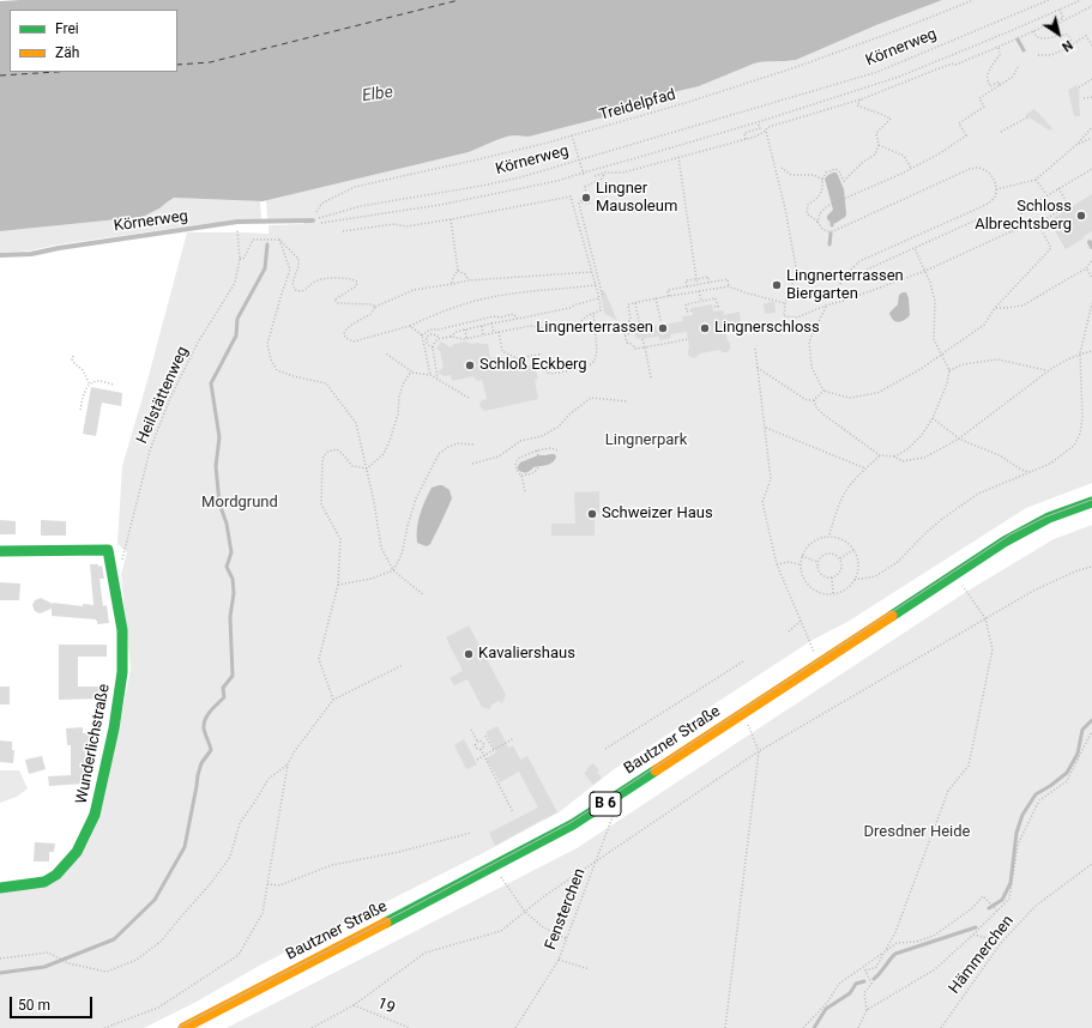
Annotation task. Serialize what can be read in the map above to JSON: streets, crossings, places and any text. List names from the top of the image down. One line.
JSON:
{"streets":{"main road":["Bautzner Straße","Wunderlichstraße","B 6"],"lane":["Körnerweg"],"path":["Treidelpfad","Heilstättenweg","Fensterchen","Hämmerchen","19"]},"crossings":[["Körnerweg","Treidelpfad"],["Körnerweg","Heilstättenweg"]],"water":["Elbe"],"parks":["Lingnerpark","Mordgrund","Dresdner Heide"],"places":["Lingner Mausoleum","Schloss Albrechtsberg","Lingnerterrassen Biergarten","Lingnerterrassen","Lingnerschloss","Schloß Eckberg","Schweizer Haus","Kavaliershaus"],"legend":["Frei","Zäh"],"scale_bar":"50 m","north":"bottom right"}
